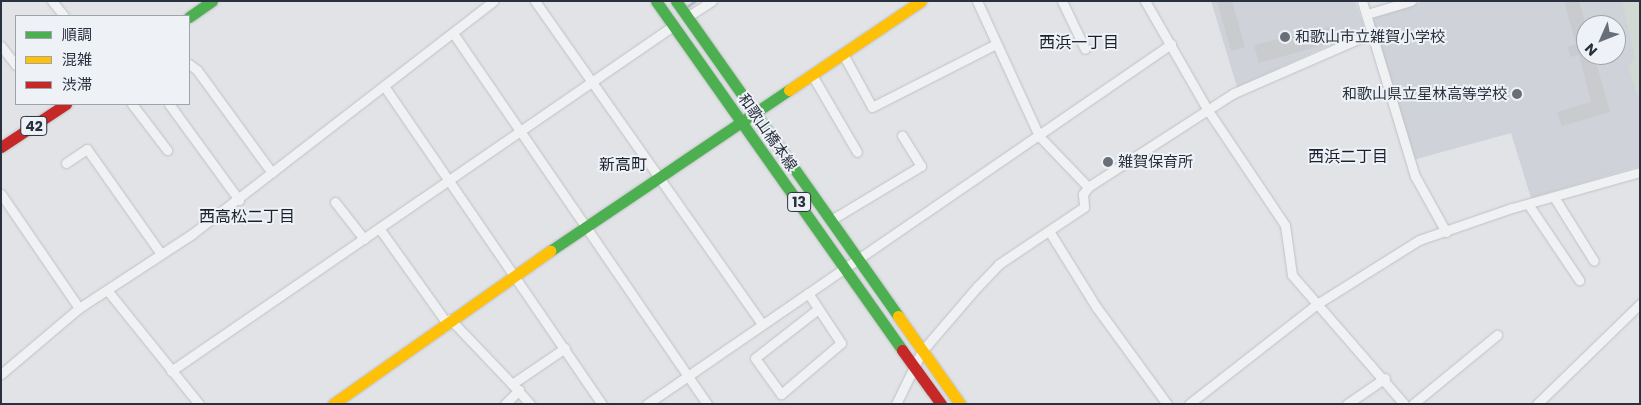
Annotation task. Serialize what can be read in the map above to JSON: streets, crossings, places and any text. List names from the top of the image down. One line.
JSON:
{"streets":{"main road":["42","和歌山橋本線","13"]},"districts":["西浜一丁目","西浜二丁目","新高町","西高松二丁目"],"places":["和歌山市立雑賀小学校","和歌山県立星林高等学校","雑賀保育所"],"legend":["順調","混雑","渋滞"],"north":"bottom left"}
